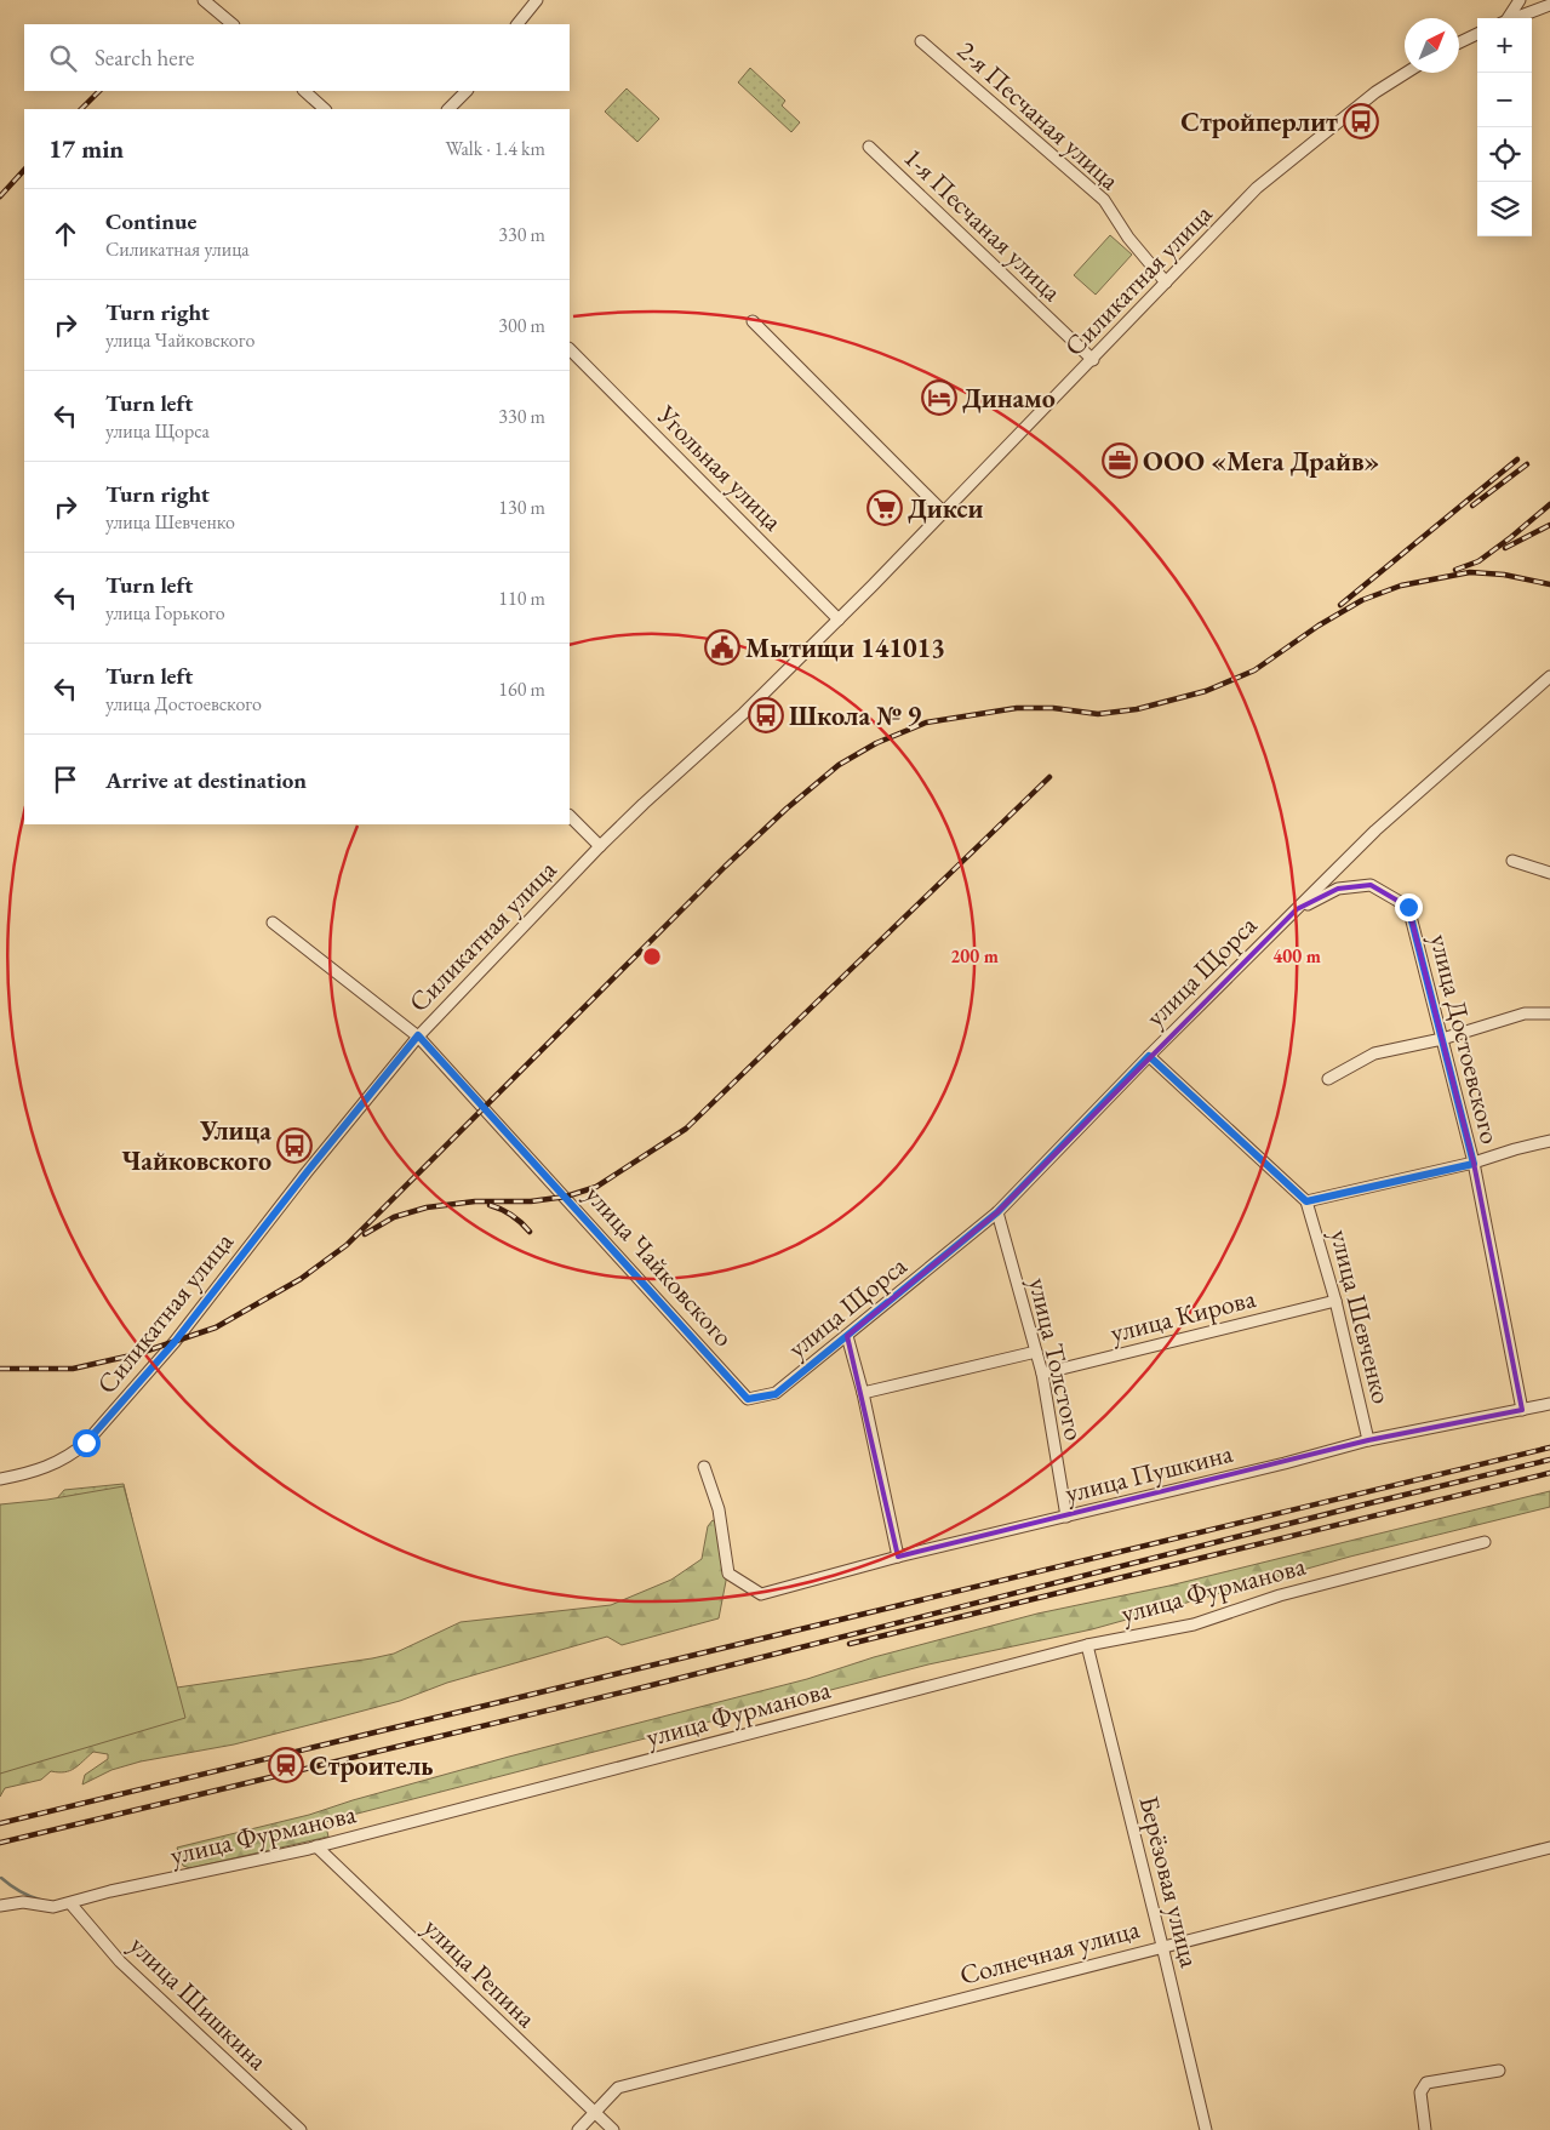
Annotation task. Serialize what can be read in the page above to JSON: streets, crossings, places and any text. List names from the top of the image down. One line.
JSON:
{"streets":{"street":["2-я Песчаная улица","1-я Песчаная улица","Силикатная улица","Угольная улица","улица Щорса","улица Достоевского","улица Чайковского","улица Кирова","улица Шевченко","улица Толстого","улица Пушкина","улица Фурманова","Берёзовая улица","Солнечная улица","улица Репина","улица Шишкина"]},"crossings":[["2-я Песчаная улица","Силикатная улица"],["1-я Песчаная улица","Силикатная улица"],["Силикатная улица","Угольная улица"],["Силикатная улица","улица Чайковского"],["улица Щорса","улица Достоевского"],["улица Щорса","улица Чайковского"],["улица Щорса","улица Шевченко"],["улица Щорса","улица Толстого"],["улица Достоевского","улица Пушкина"],["улица Кирова","улица Шевченко"],["улица Кирова","улица Толстого"],["улица Шевченко","улица Пушкина"],["улица Толстого","улица Пушкина"],["улица Фурманова","Берёзовая улица"],["улица Фурманова","улица Репина"],["улица Фурманова","улица Шишкина"],["Берёзовая улица","Солнечная улица"],["Солнечная улица","улица Репина"]],"places":{"bus stop":["Стройперлит","Школа № 9","Улица Чайковского"],"hotel":["Динамо"],"office":["ООО «Мега Драйв»"],"supermarket":["Дикси"],"public building":["Мытищи 141013"],"station":["Строитель"]},"north":"top right","page":{"map_buttons":["+","−"],"search":"Search here","heading":["17 min","Walk · 1.4 km"],"list":[["Continue","Силикатная улица","330 m"],["Turn right","улица Чайковского","300 m"],["Turn left","улица Щорса","330 m"],["Turn right","улица Шевченко","130 m"],["Turn left","улица Горького","110 m"],["Turn left","улица Достоевского","160 m"],"Arrive at destination"]},"rings":["200 m","400 m"]}
